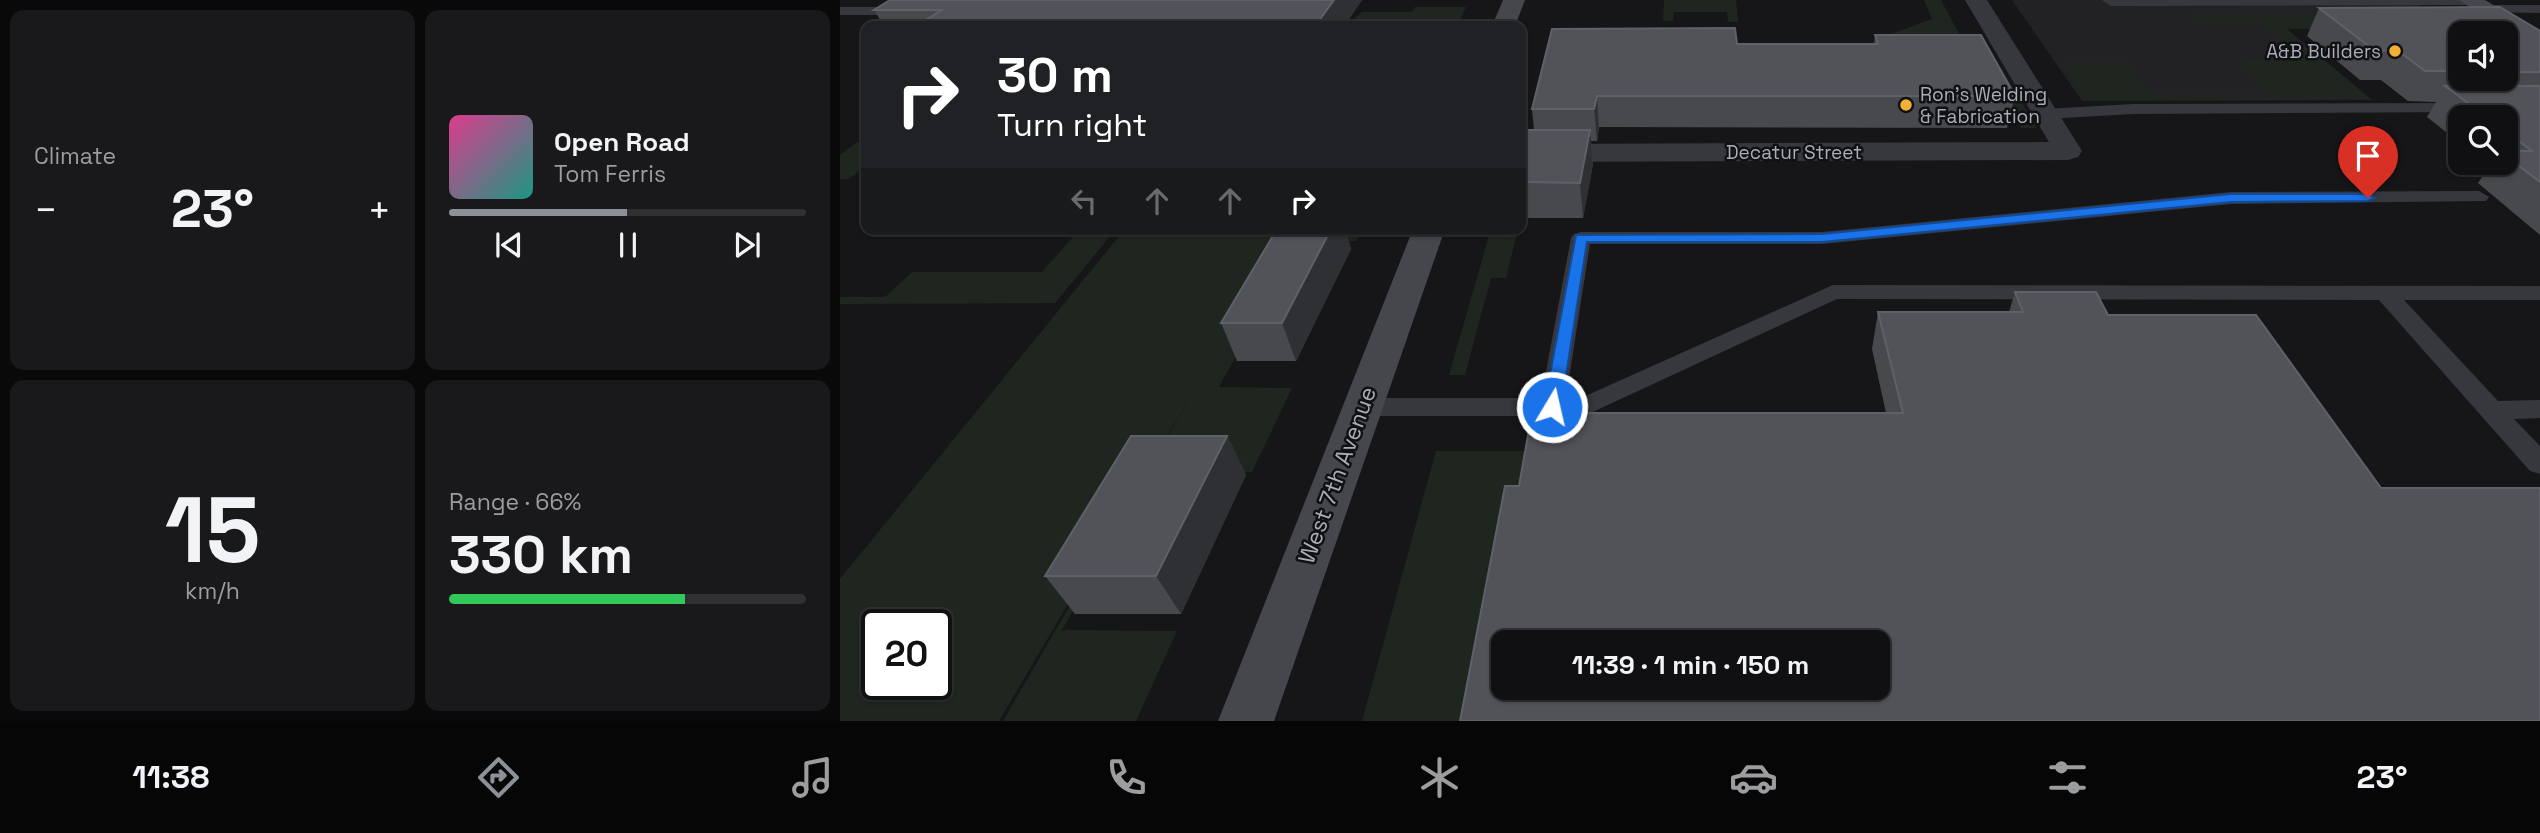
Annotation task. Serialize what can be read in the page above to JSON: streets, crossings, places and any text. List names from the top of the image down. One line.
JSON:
{"streets":{"street":["Decatur Street","West 7th Avenue"]},"places":["A&B Builders","Ron's Welding & Fabrication"],"page":{"tile":["Climate",["15","km/h"],["Range · 66%","330 km"]],"turn":["30 m","Turn right"],"song":["Open Road","Tom Ferris"],"heat":["−","23°","+"],"limit":"20","trip":"11:39 · 1 min · 150 m","tabs":["11:38","23°"]}}
